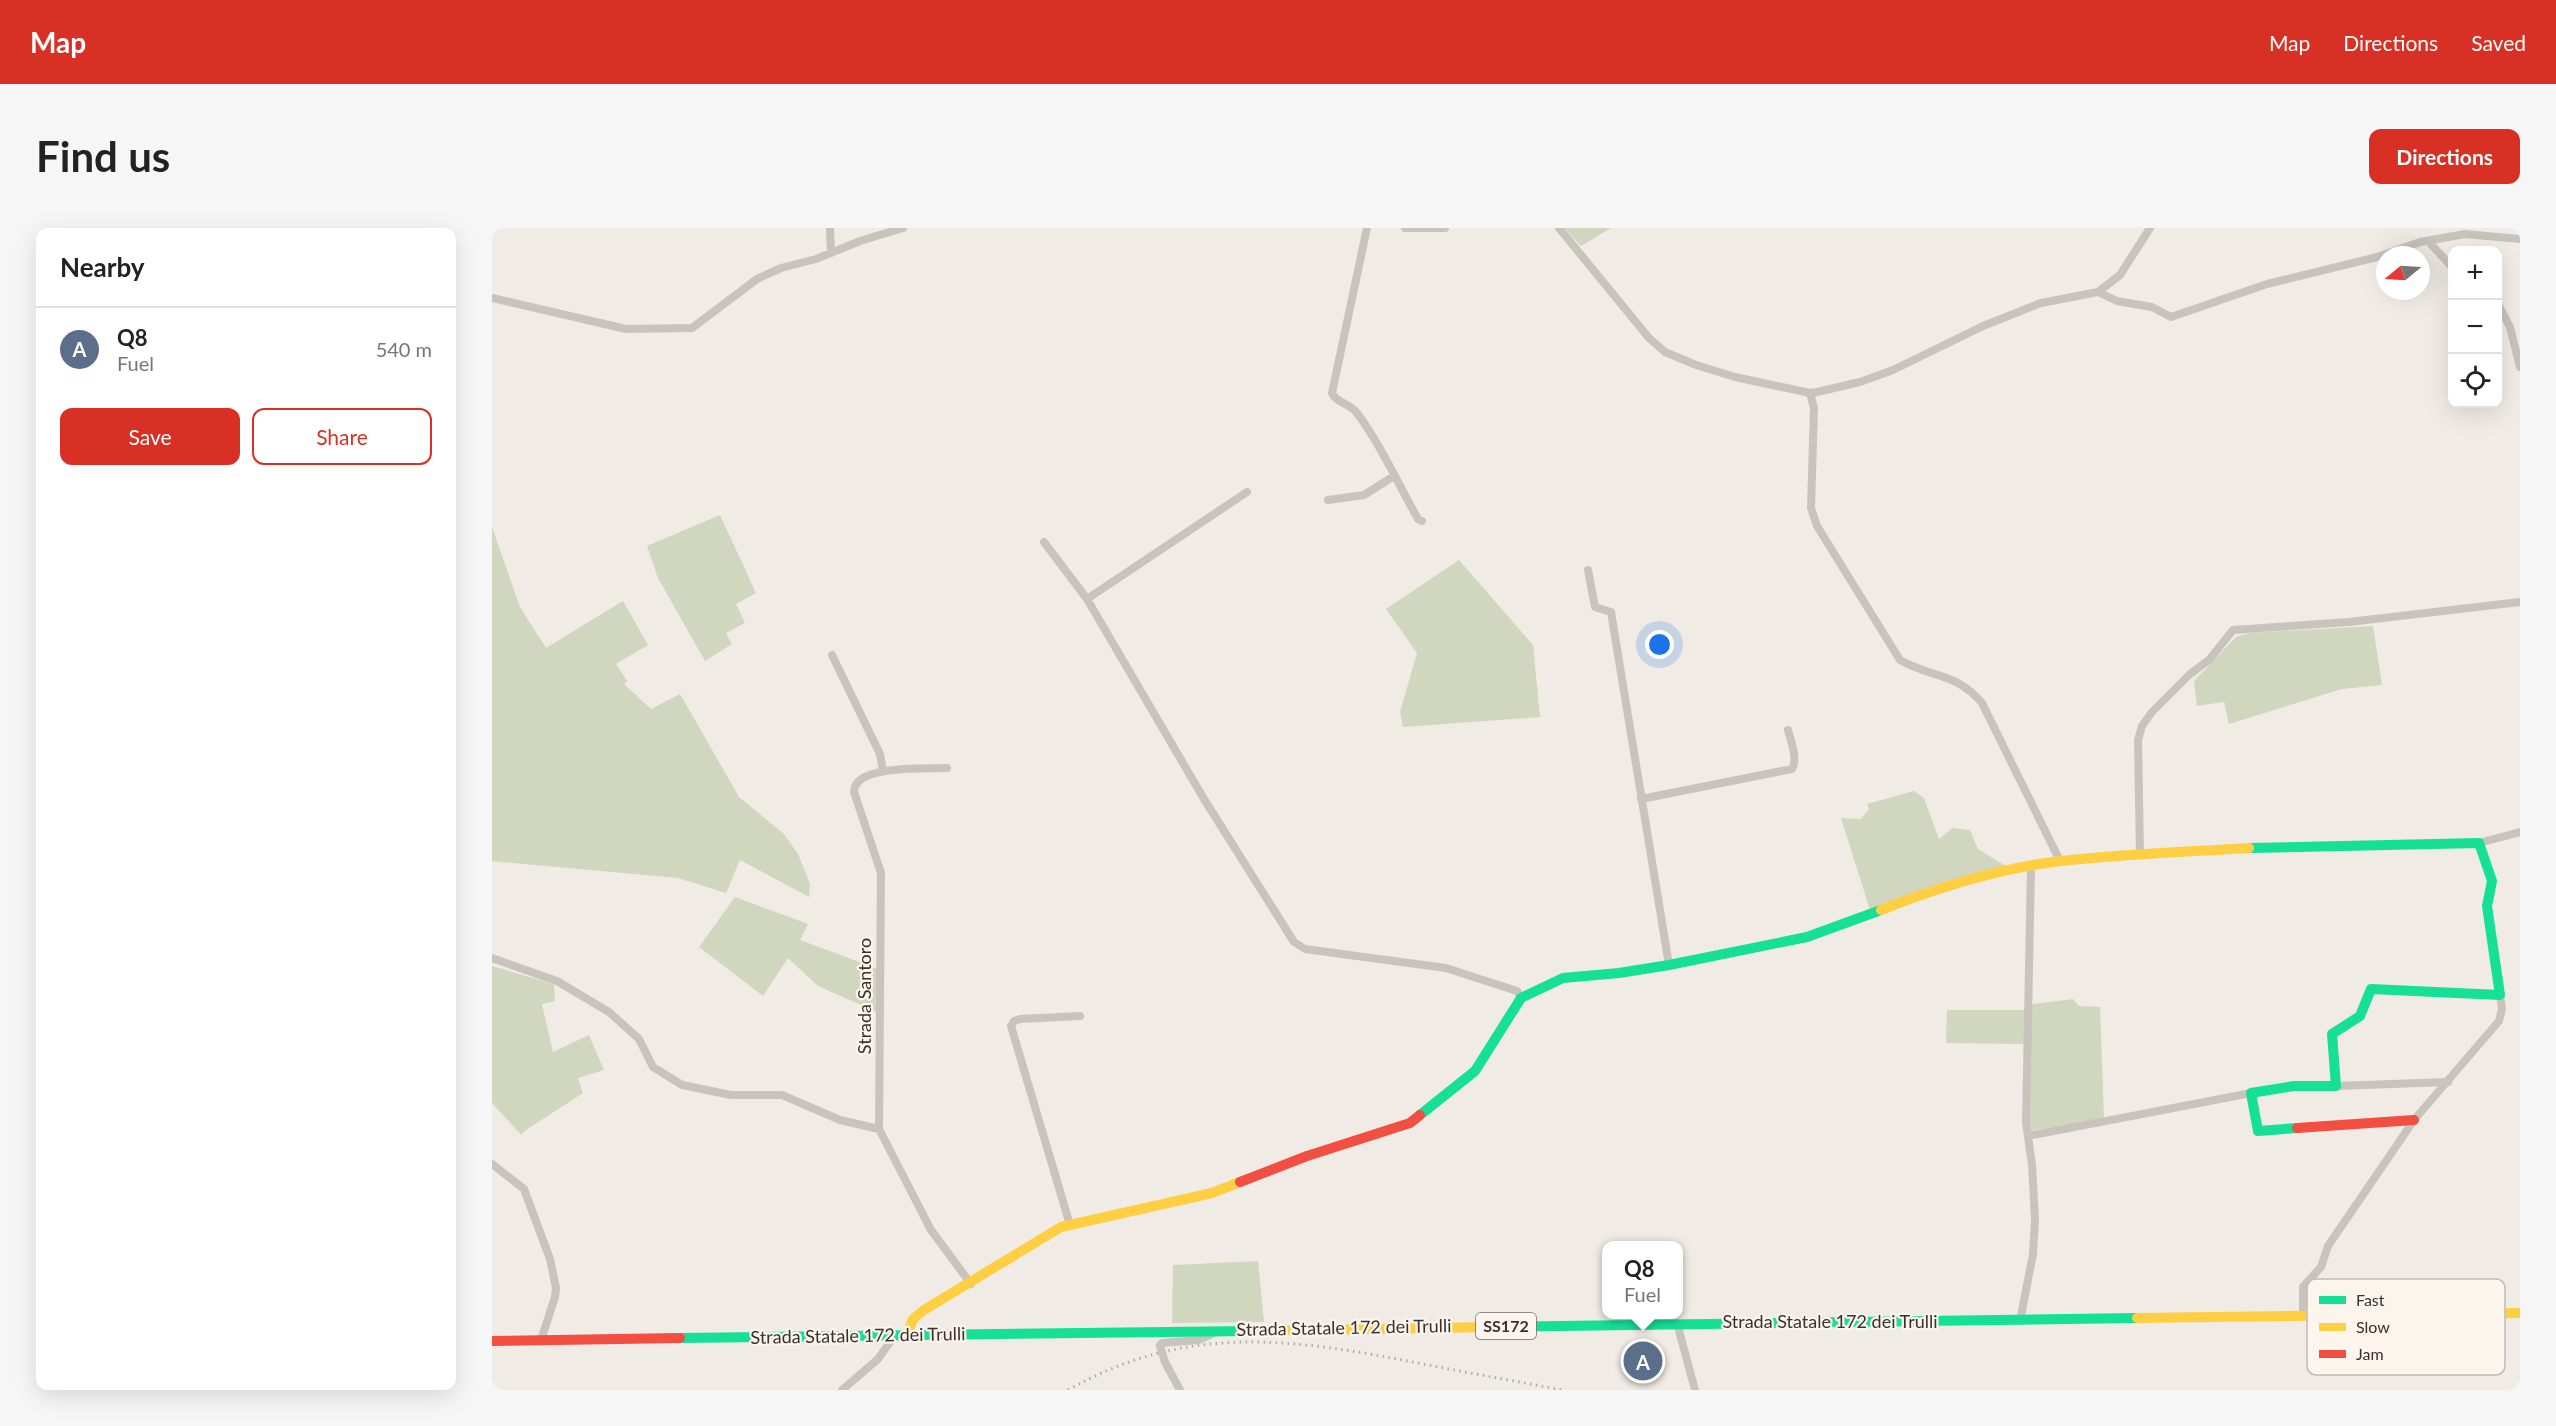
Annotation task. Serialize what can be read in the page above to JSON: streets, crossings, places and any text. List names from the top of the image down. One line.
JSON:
{"streets":{"street":["Strada Santoro","Strada Statale 172 dei Trulli","SS172"]},"legend":["Fast","Slow","Jam"],"north":"left","page":{"header":"Map","nav":["Map","Directions","Saved"],"buttons":["Directions",["Save","Share"]],"title":"Find us","heading":"Nearby","map_buttons":["+","−"],"list":[{"mark":"A","name":"Q8","note":"Fuel","value":"540 m"}],"popup":["Q8","Fuel"],"pins":"A"}}
